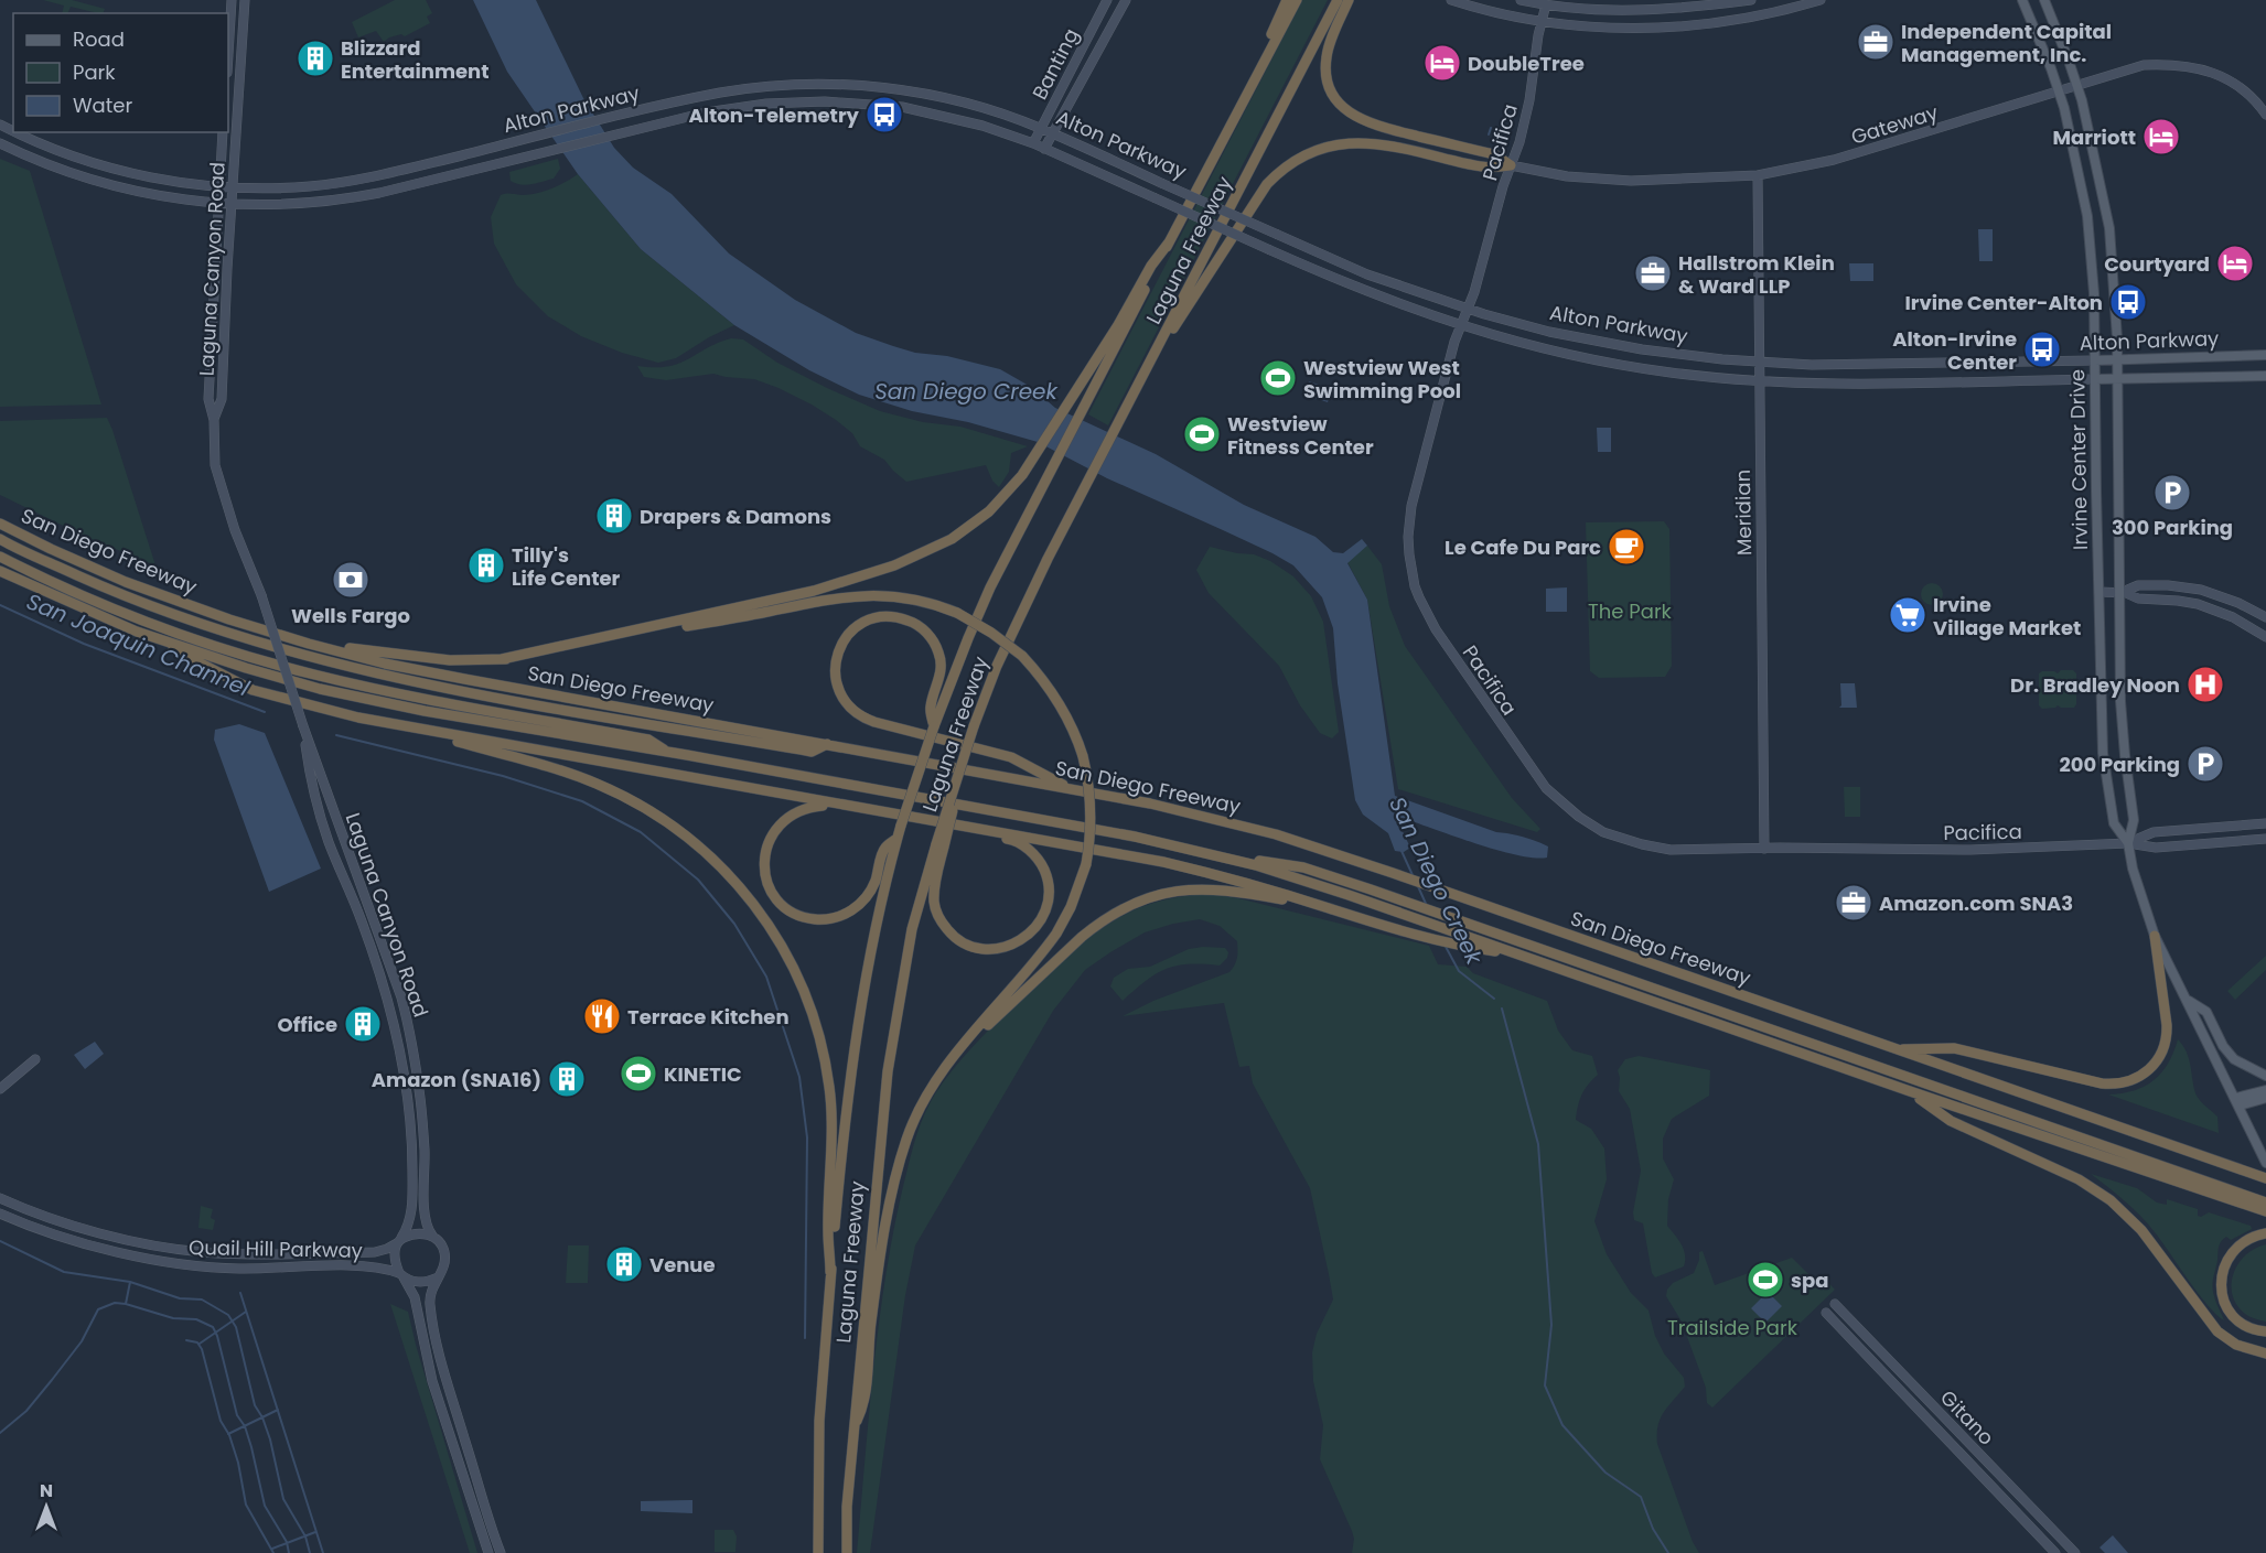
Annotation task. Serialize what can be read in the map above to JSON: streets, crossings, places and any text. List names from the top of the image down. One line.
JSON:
{"streets":{"highway":["Laguna Freeway","San Diego Freeway"],"main road":["Banting","Alton Parkway","Gateway","Pacifica","Laguna Canyon Road","Irvine Center Drive","Meridian","Quail Hill Parkway","Gitano"]},"crossings":[["Banting","Alton Parkway"],["Alton Parkway","Pacifica"],["Alton Parkway","Laguna Canyon Road"],["Alton Parkway","Irvine Center Drive"],["Alton Parkway","Meridian"],["Gateway","Pacifica"],["Gateway","Irvine Center Drive"],["Gateway","Meridian"],["Pacifica","Irvine Center Drive"],["Pacifica","Meridian"],["Laguna Canyon Road","Quail Hill Parkway"]],"water":["San Diego Creek","San Joaquin Channel"],"parks":["The Park","Trailside Park"],"places":{"office":["Independent Capital Management, Inc.","Hallstrom Klein & Ward LLP","Amazon.com SNA3"],"building":["Blizzard Entertainment","Drapers & Damons","Tilly's Life Center","Office","Amazon (SNA16)","Venue"],"hotel":["DoubleTree","Marriott","Courtyard"],"bus stop":["Alton-Telemetry","Irvine Center-Alton","Alton-Irvine Center"],"sports":["Westview West Swimming Pool","Westview Fitness Center","KINETIC","spa"],"parking":["300 Parking","200 Parking"],"cafe":["Le Cafe Du Parc"],"bank":["Wells Fargo"],"supermarket":["Irvine Village Market"],"hospital":["Dr. Bradley Noon"],"restaurant":["Terrace Kitchen"]},"legend":["Road","Park","Water"],"north":"top"}
